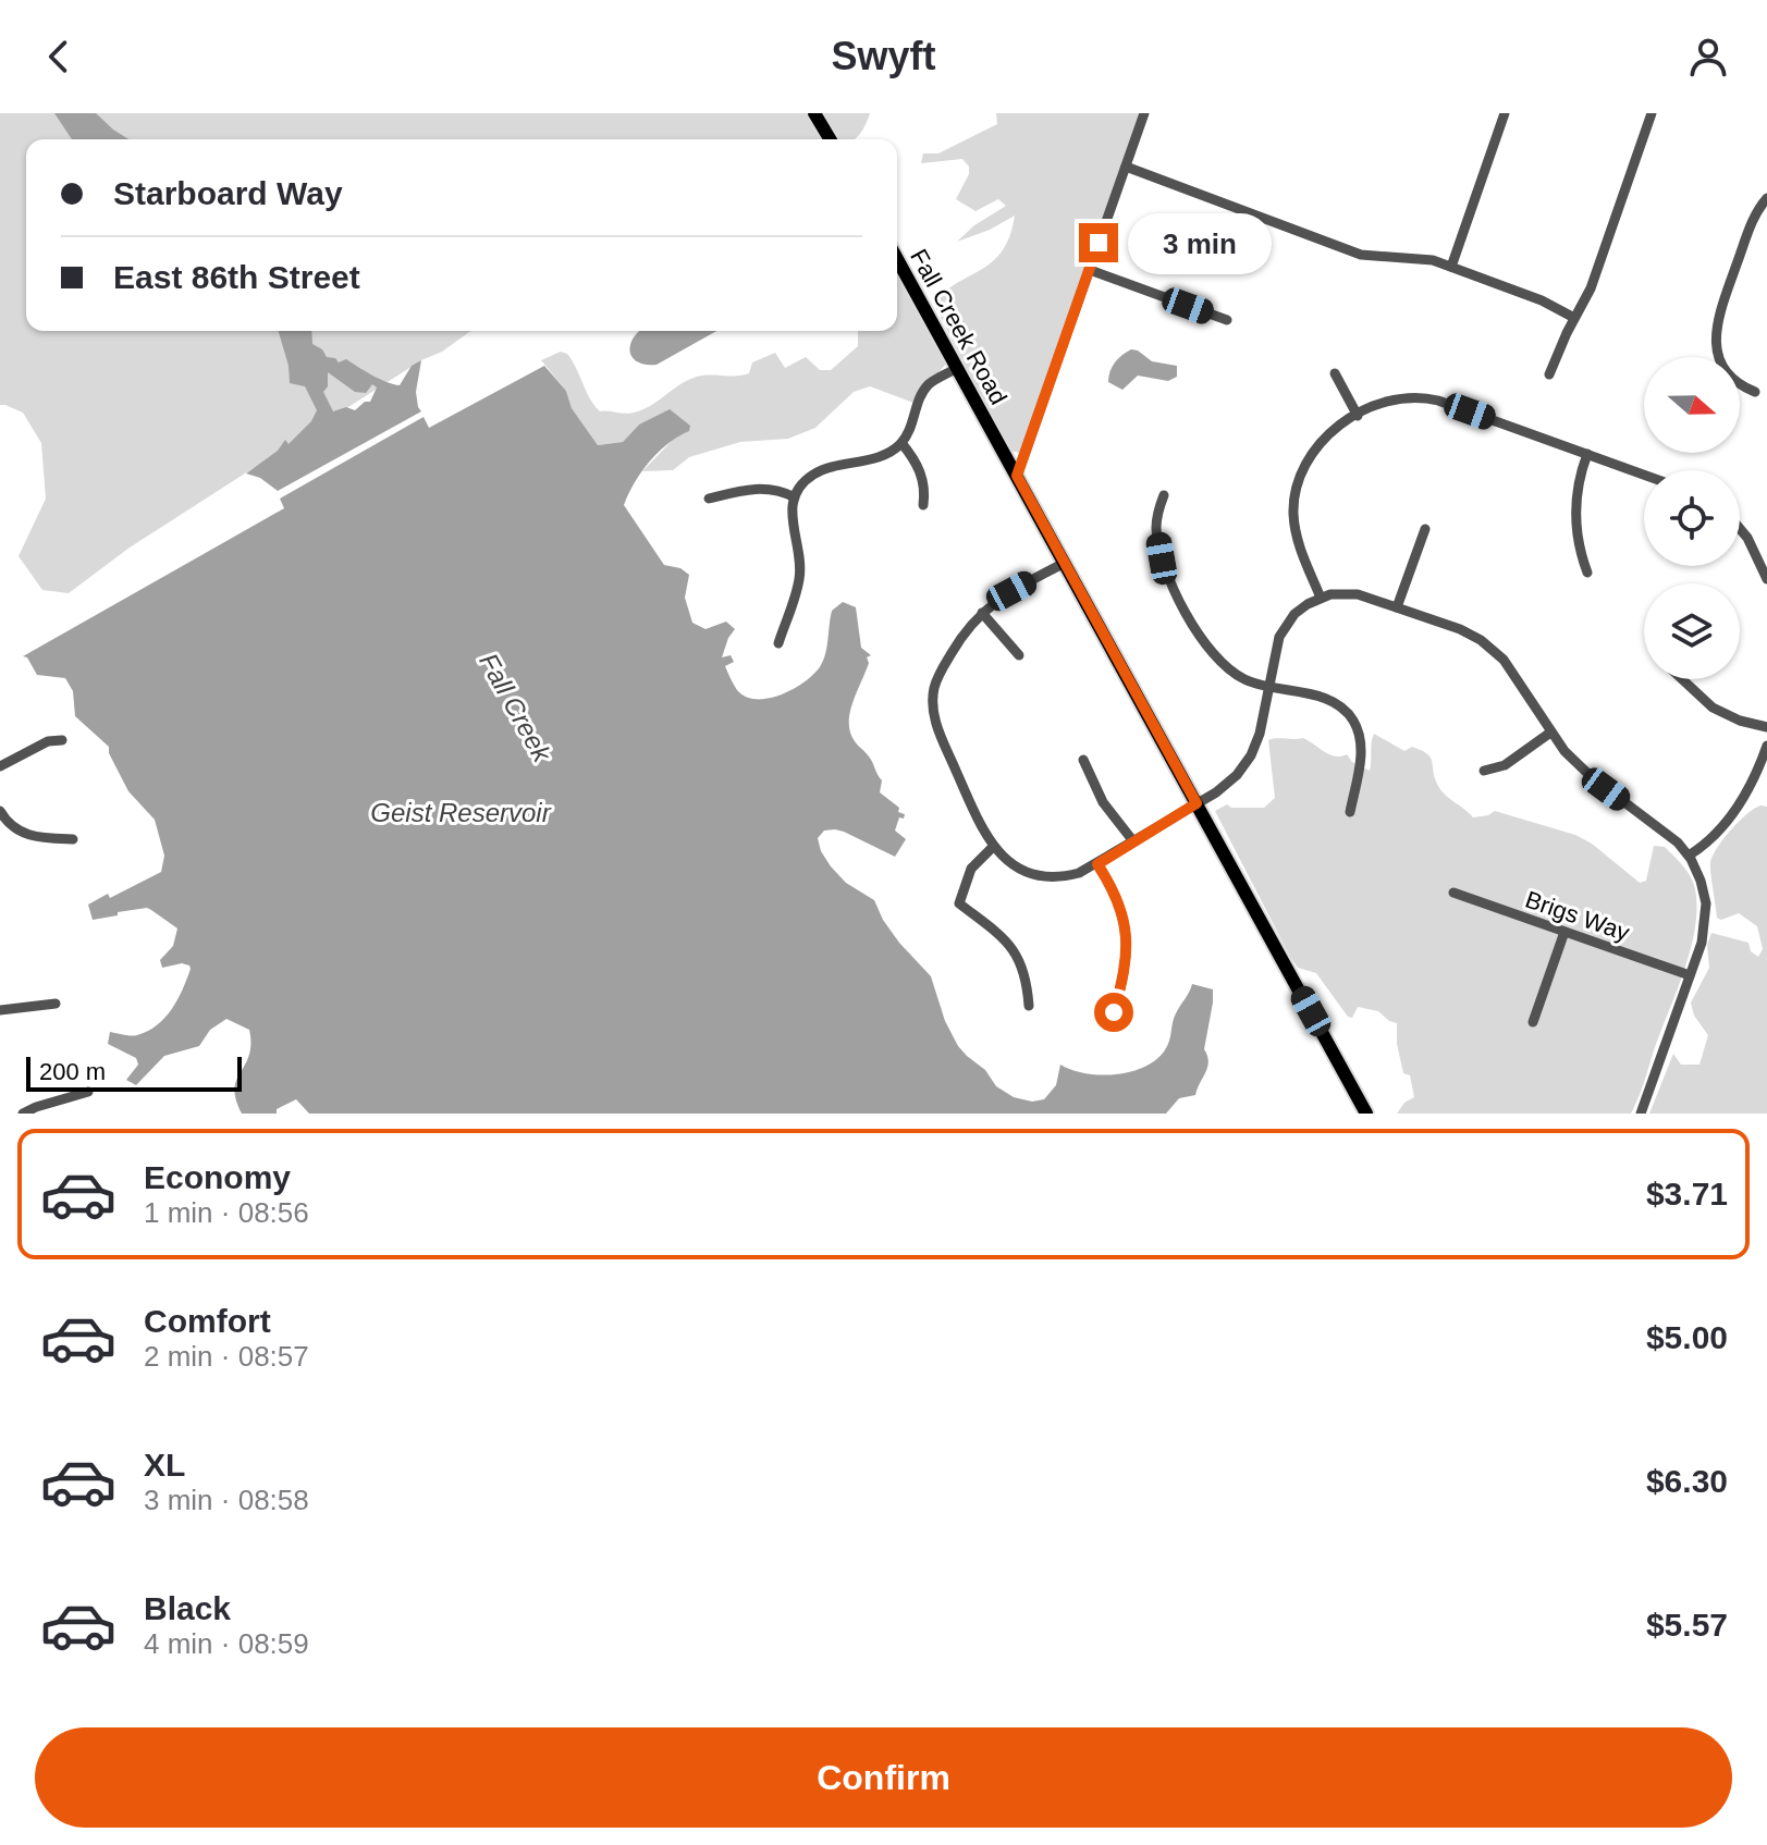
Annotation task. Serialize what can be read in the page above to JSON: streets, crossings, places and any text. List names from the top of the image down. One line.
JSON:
{"streets":{"main road":["Fall Creek Road"],"street":["Brigs Way"]},"water":["Fall Creek","Geist Reservoir"],"scale_bar":"200 m","north":"right","page":{"header":"Swyft","banner":["Starboard Way","East 86th Street"],"bubble":"3 min","scale":"200 m","list":[{"name":"Economy","note":"1 min · 08:56","value":"$3.71"},{"name":"Comfort","note":"2 min · 08:57","value":"$5.00"},{"name":"XL","note":"3 min · 08:58","value":"$6.30"},{"name":"Black","note":"4 min · 08:59","value":"$5.57"}],"buttons":"Confirm"}}
